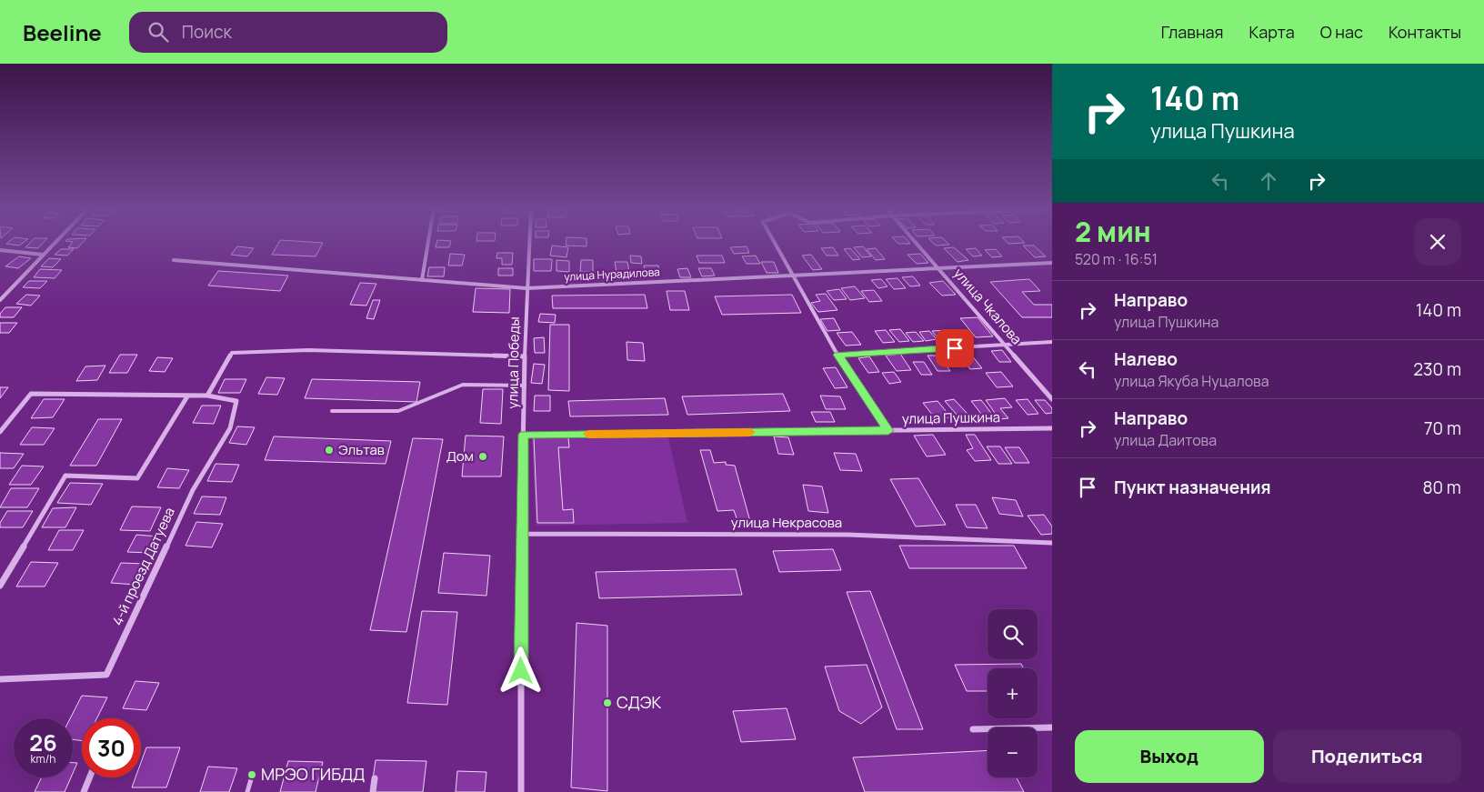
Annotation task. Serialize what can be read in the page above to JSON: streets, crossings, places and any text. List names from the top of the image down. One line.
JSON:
{"streets":{"street":["улица Нурадилова","улица Чкалова","улица Победы","улица Пушкина","улица Некрасова","4-й проезд Датуева"]},"crossings":[["улица Нурадилова","улица Чкалова"],["улица Нурадилова","улица Победы"],["улица Победы","улица Пушкина"],["улица Победы","улица Некрасова"]],"places":["Эльтав","Дом","СДЭК","МРЭО ГИБДД"],"page":{"header":"Beeline","search":"Поиск","nav":["Главная","Карта","О нас","Контакты"],"turn":["140 m","улица Пушкина"],"heading":["2 мин","520 m · 16:51"],"list":[{"name":"Направо","note":"улица Пушкина","value":"140 m"},{"name":"Налево","note":"улица Якуба Нуцалова","value":"230 m"},{"name":"Направо","note":"улица Даитова","value":"70 m"},{"name":"Пункт назначения","value":"80 m"}],"map_buttons":["+","−"],"speed":"26 km/h","limit":"30","buttons":["Выход","Поделиться"]}}
